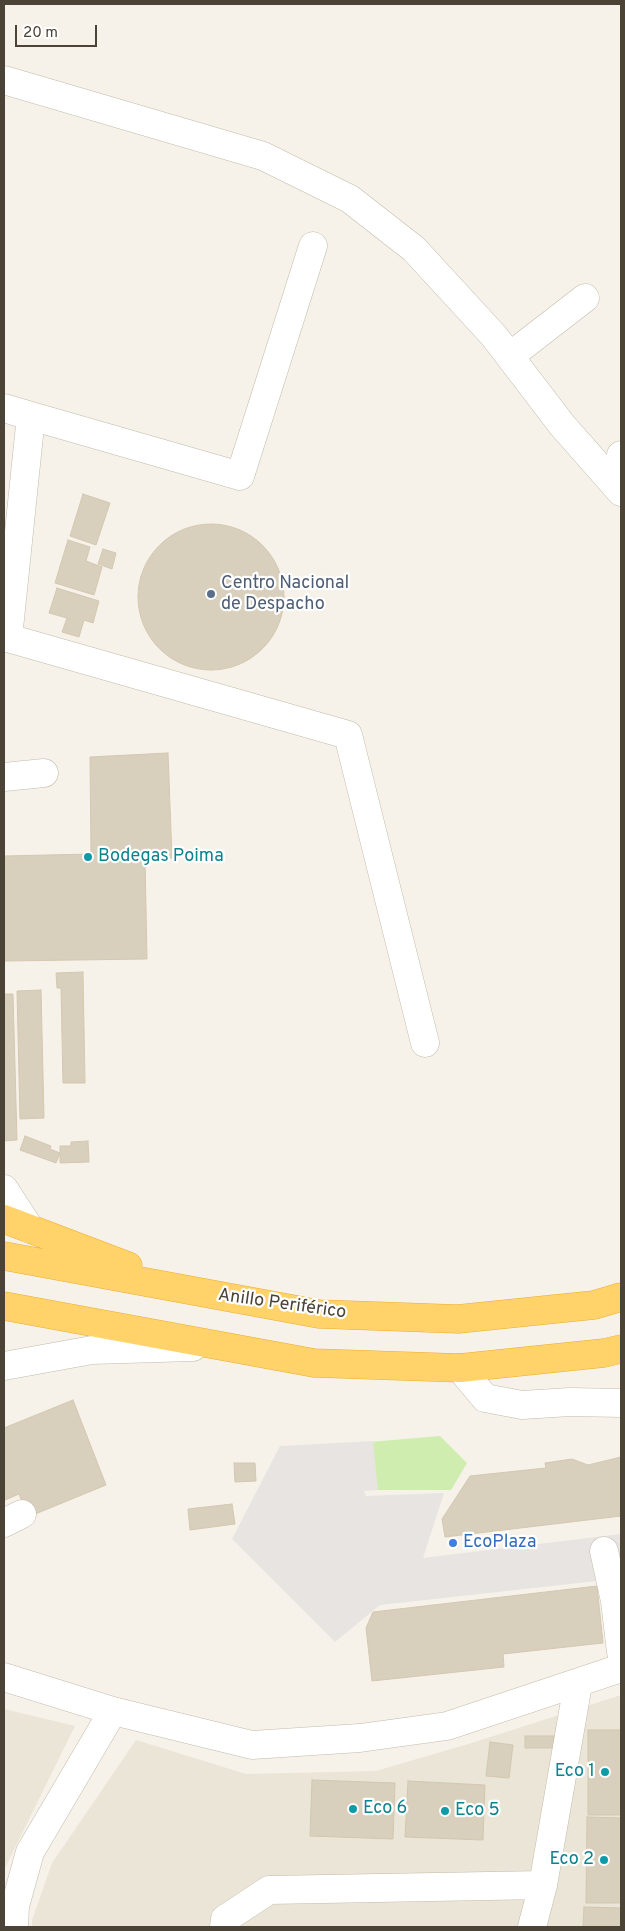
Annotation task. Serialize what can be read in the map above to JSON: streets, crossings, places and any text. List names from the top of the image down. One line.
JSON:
{"streets":{"highway":["Anillo Periférico"]},"places":["Centro Nacional de Despacho","Bodegas Poima","EcoPlaza","Eco 1","Eco 6","Eco 5","Eco 2"],"scale_bar":"20 m"}
